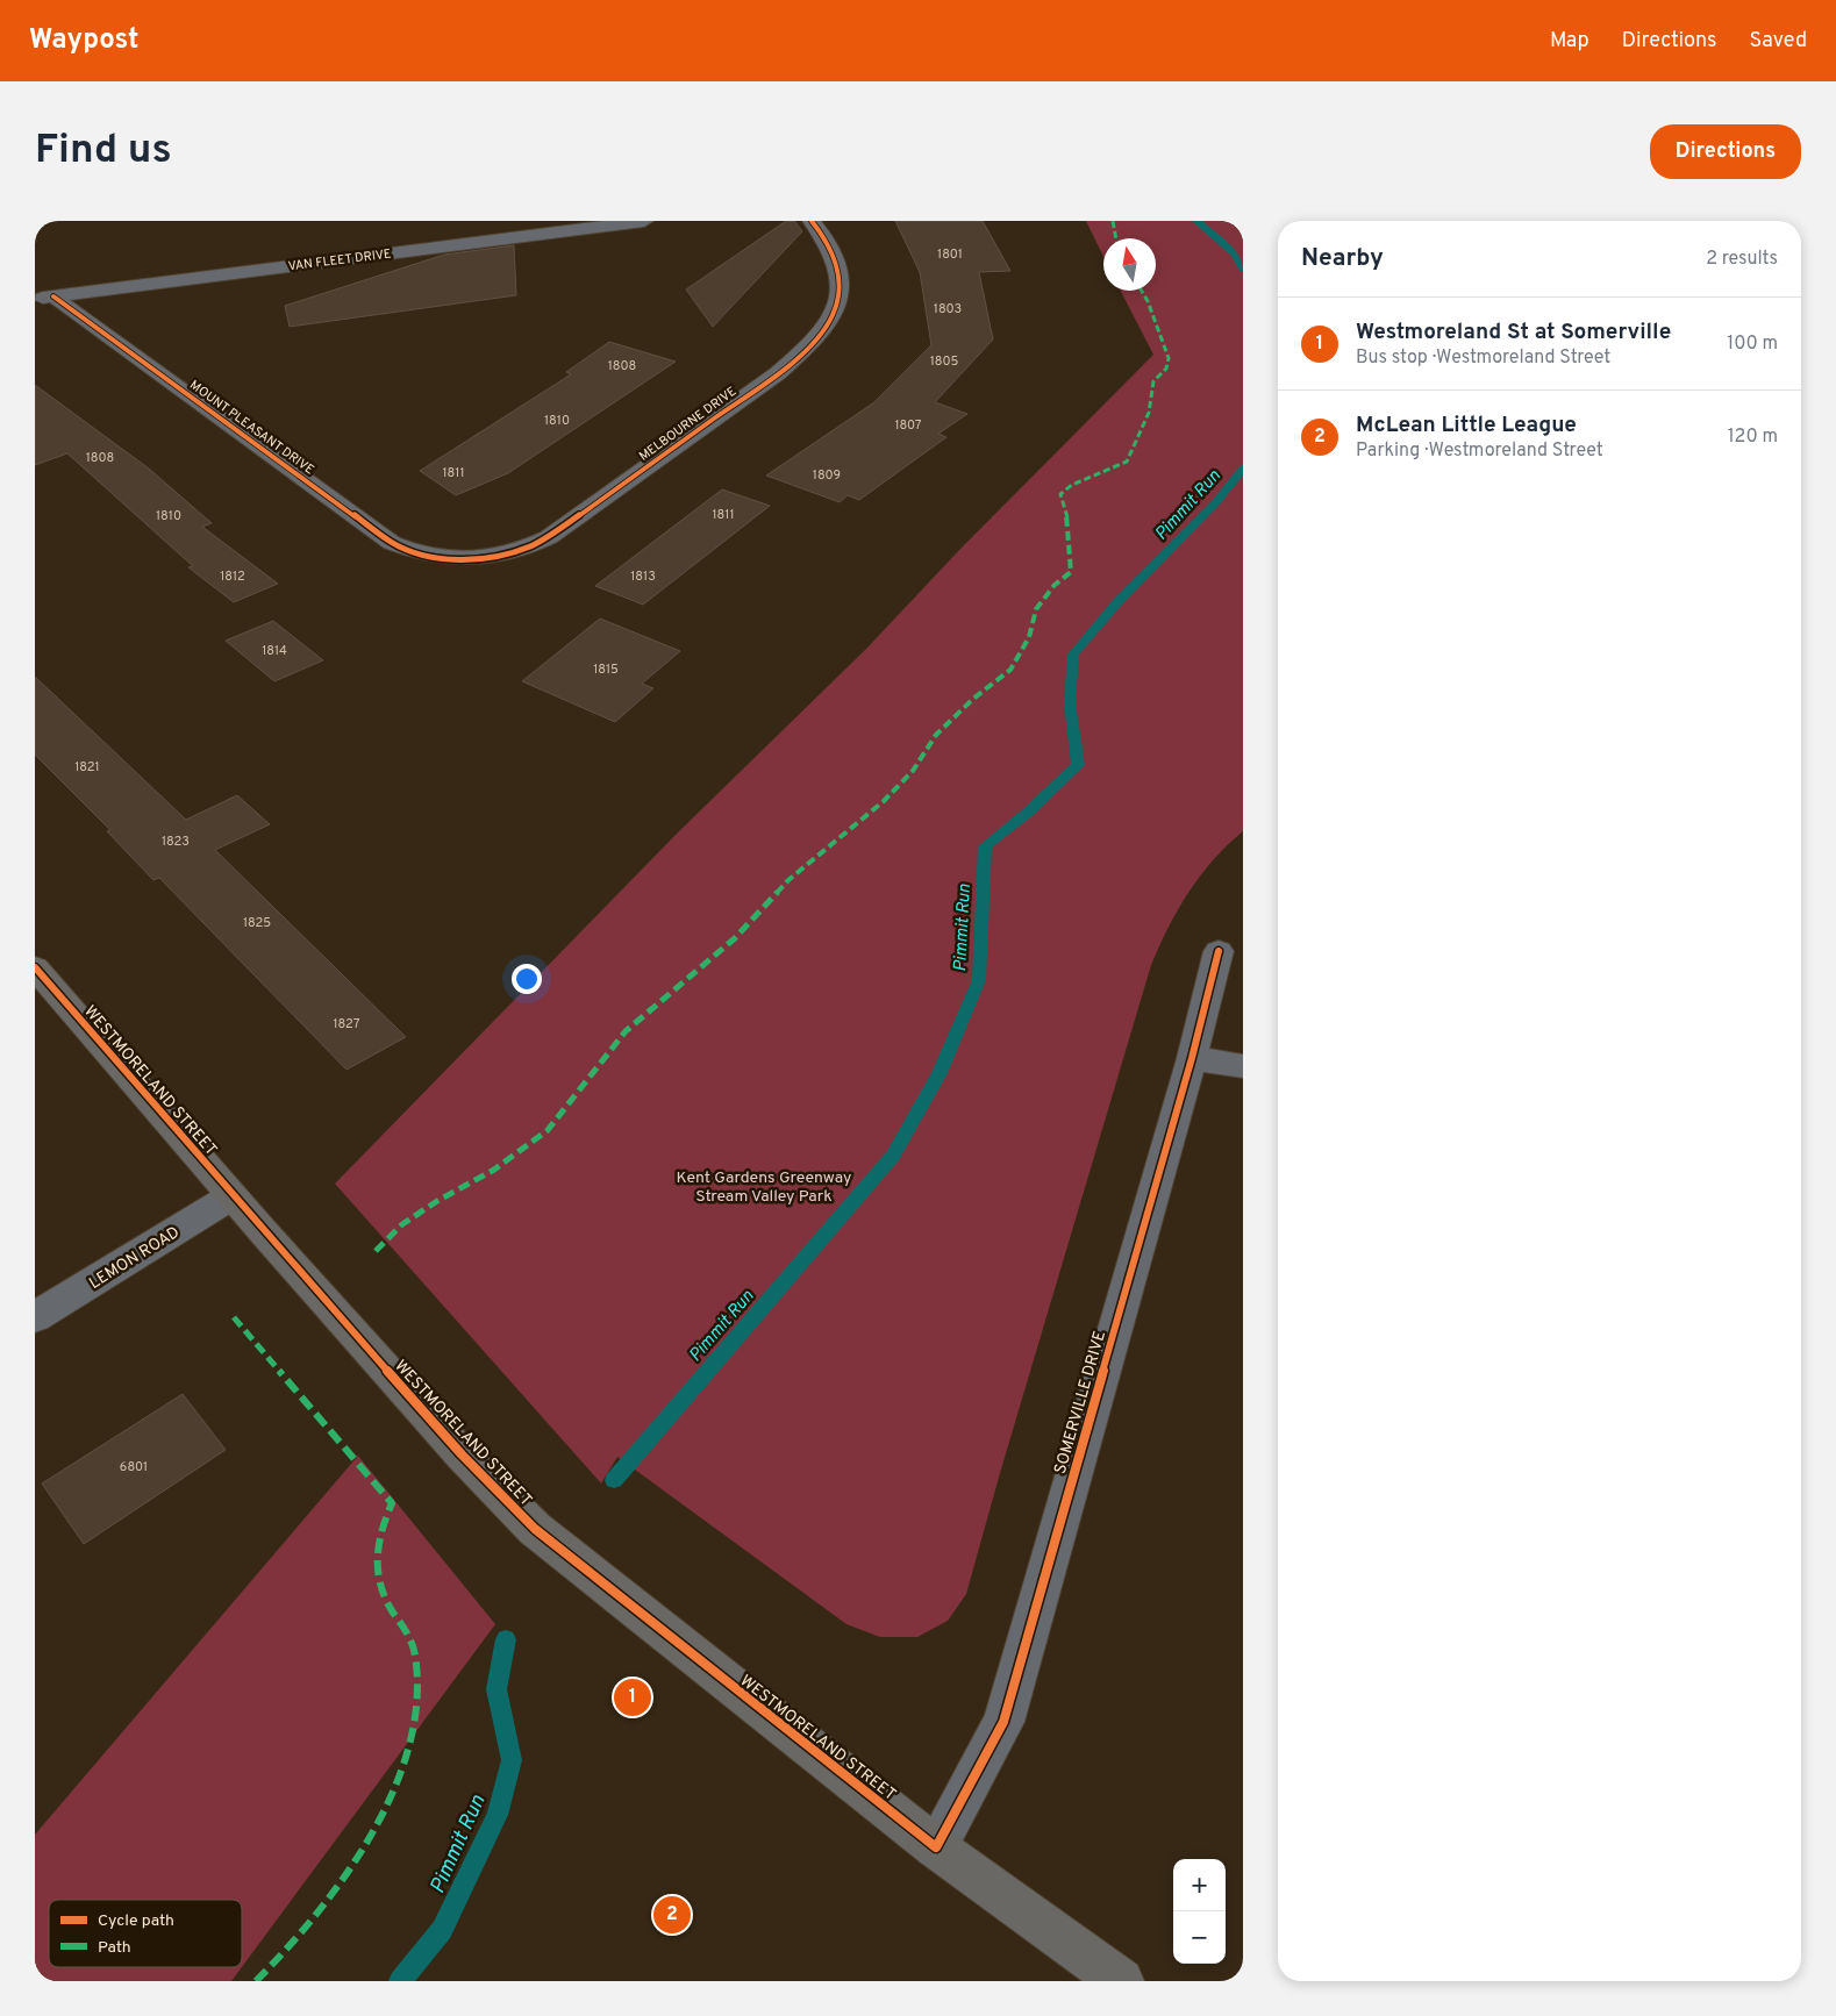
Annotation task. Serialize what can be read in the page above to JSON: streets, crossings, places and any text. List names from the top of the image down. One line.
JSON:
{"streets":{"main road":["WESTMORELAND STREET"],"street":["VAN FLEET DRIVE","MELBOURNE DRIVE","MOUNT PLEASANT DRIVE","LEMON ROAD","SOMERVILLE DRIVE"]},"crossings":[["VAN FLEET DRIVE","MOUNT PLEASANT DRIVE"],["MELBOURNE DRIVE","MOUNT PLEASANT DRIVE"],["WESTMORELAND STREET","LEMON ROAD"],["WESTMORELAND STREET","SOMERVILLE DRIVE"]],"water":["Pimmit Run"],"parks":["Kent Gardens Greenway Stream Valley Park"],"house_numbers":["1801","1803","1805","1808","1810","1807","1808","1811","1809","1811","1810","1812","1813","1814","1815","1821","1823","1825","1827","6801"],"legend":["Cycle path","Path"],"north":"top","page":{"header":"Waypost","nav":["Map","Directions","Saved"],"buttons":"Directions","title":"Find us","heading":["Nearby","2 results"],"list":[{"mark":"1","name":"Westmoreland St at Somerville","note":"Bus stop · Westmoreland Street","value":"100 m"},{"mark":"2","name":"McLean Little League","note":"Parking · Westmoreland Street","value":"120 m"}],"pins":["1","2"],"map_buttons":["+","−"]}}
